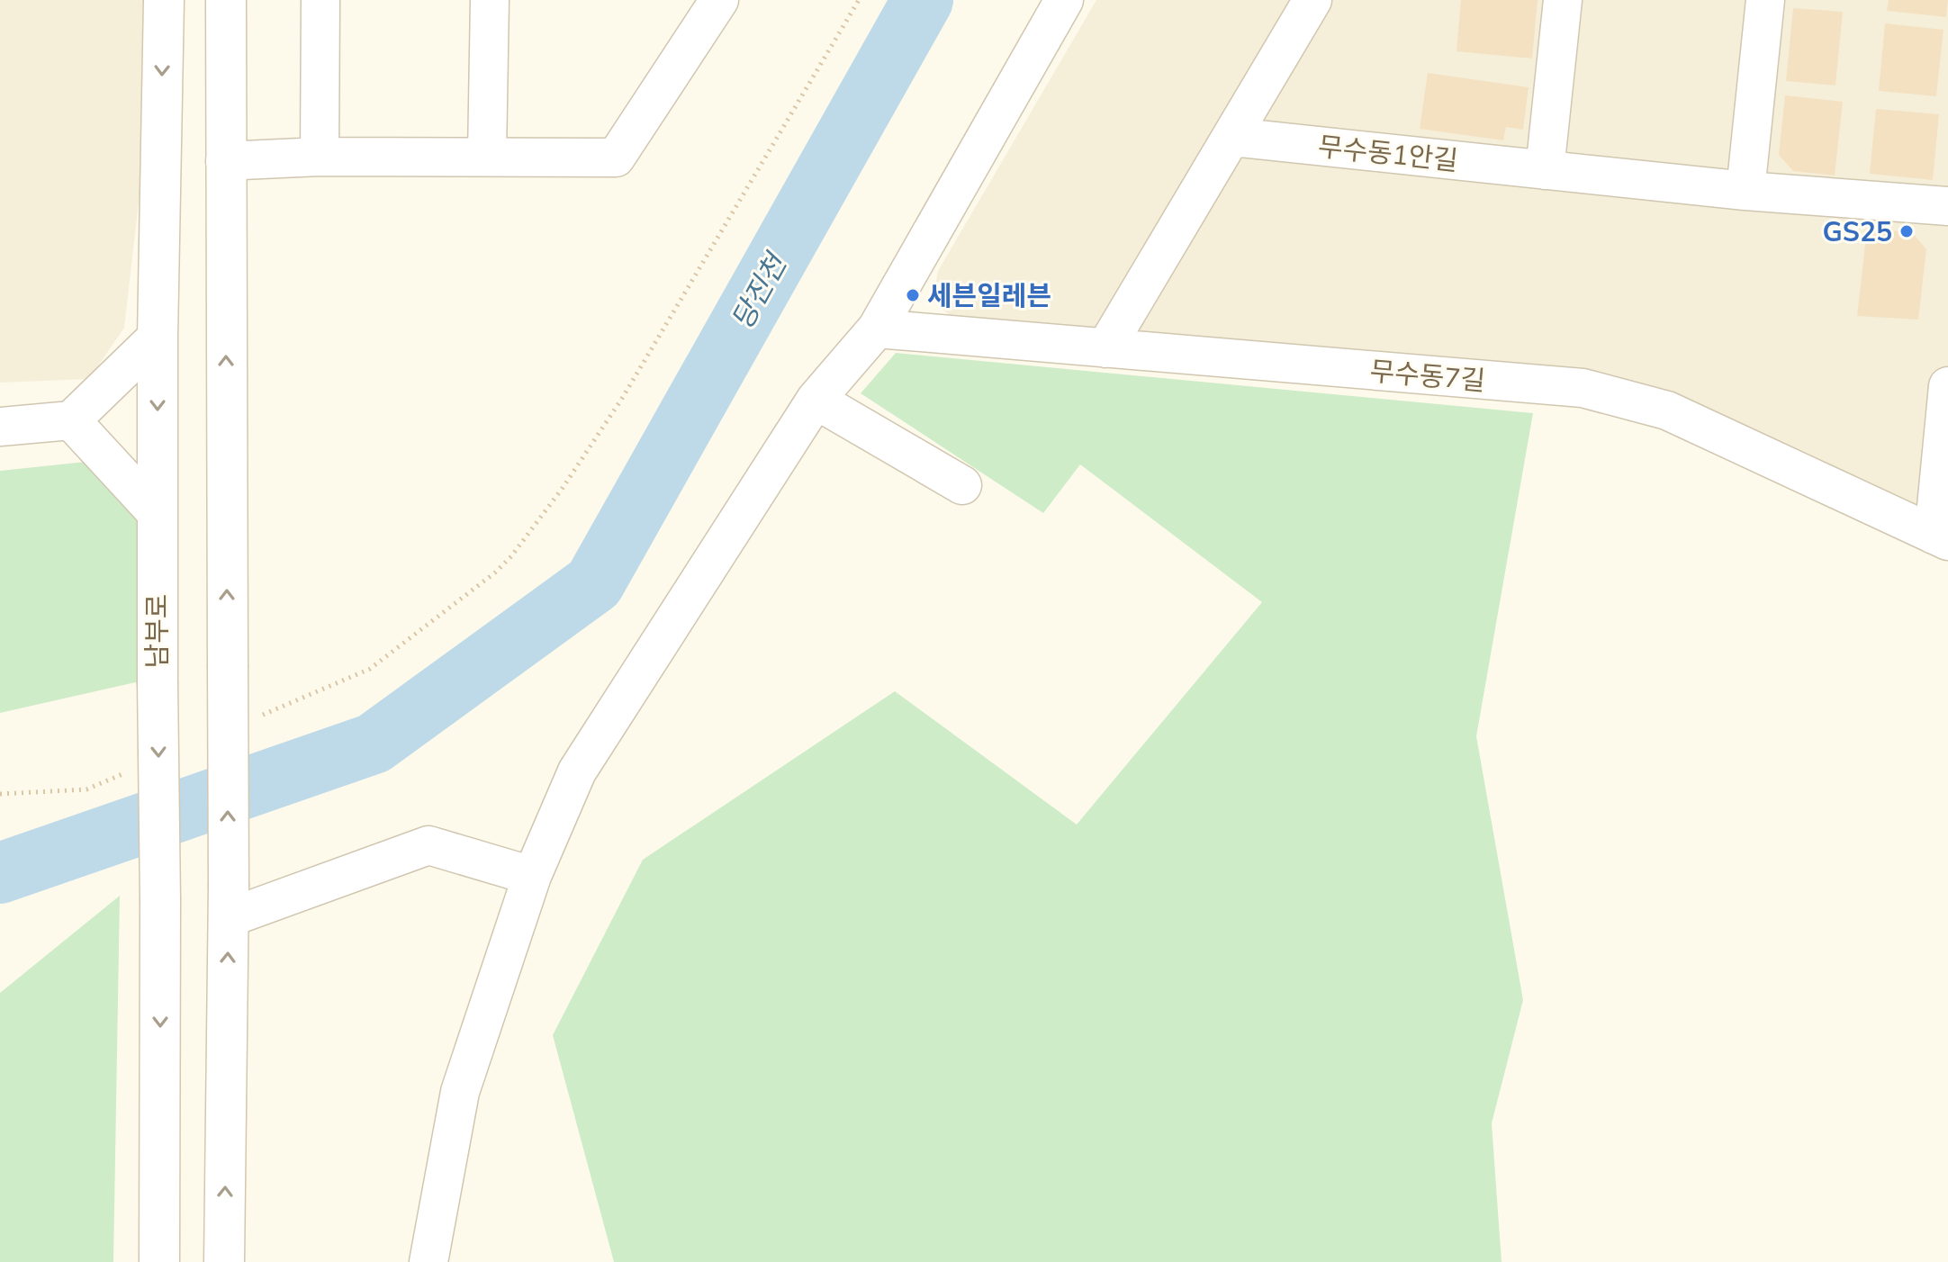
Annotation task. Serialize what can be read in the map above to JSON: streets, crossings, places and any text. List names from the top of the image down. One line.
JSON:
{"streets":{"main road":["남부로"],"street":["무수동1안길","무수동7길"]},"water":["당진천"],"places":["GS25","세븐일레븐"]}
